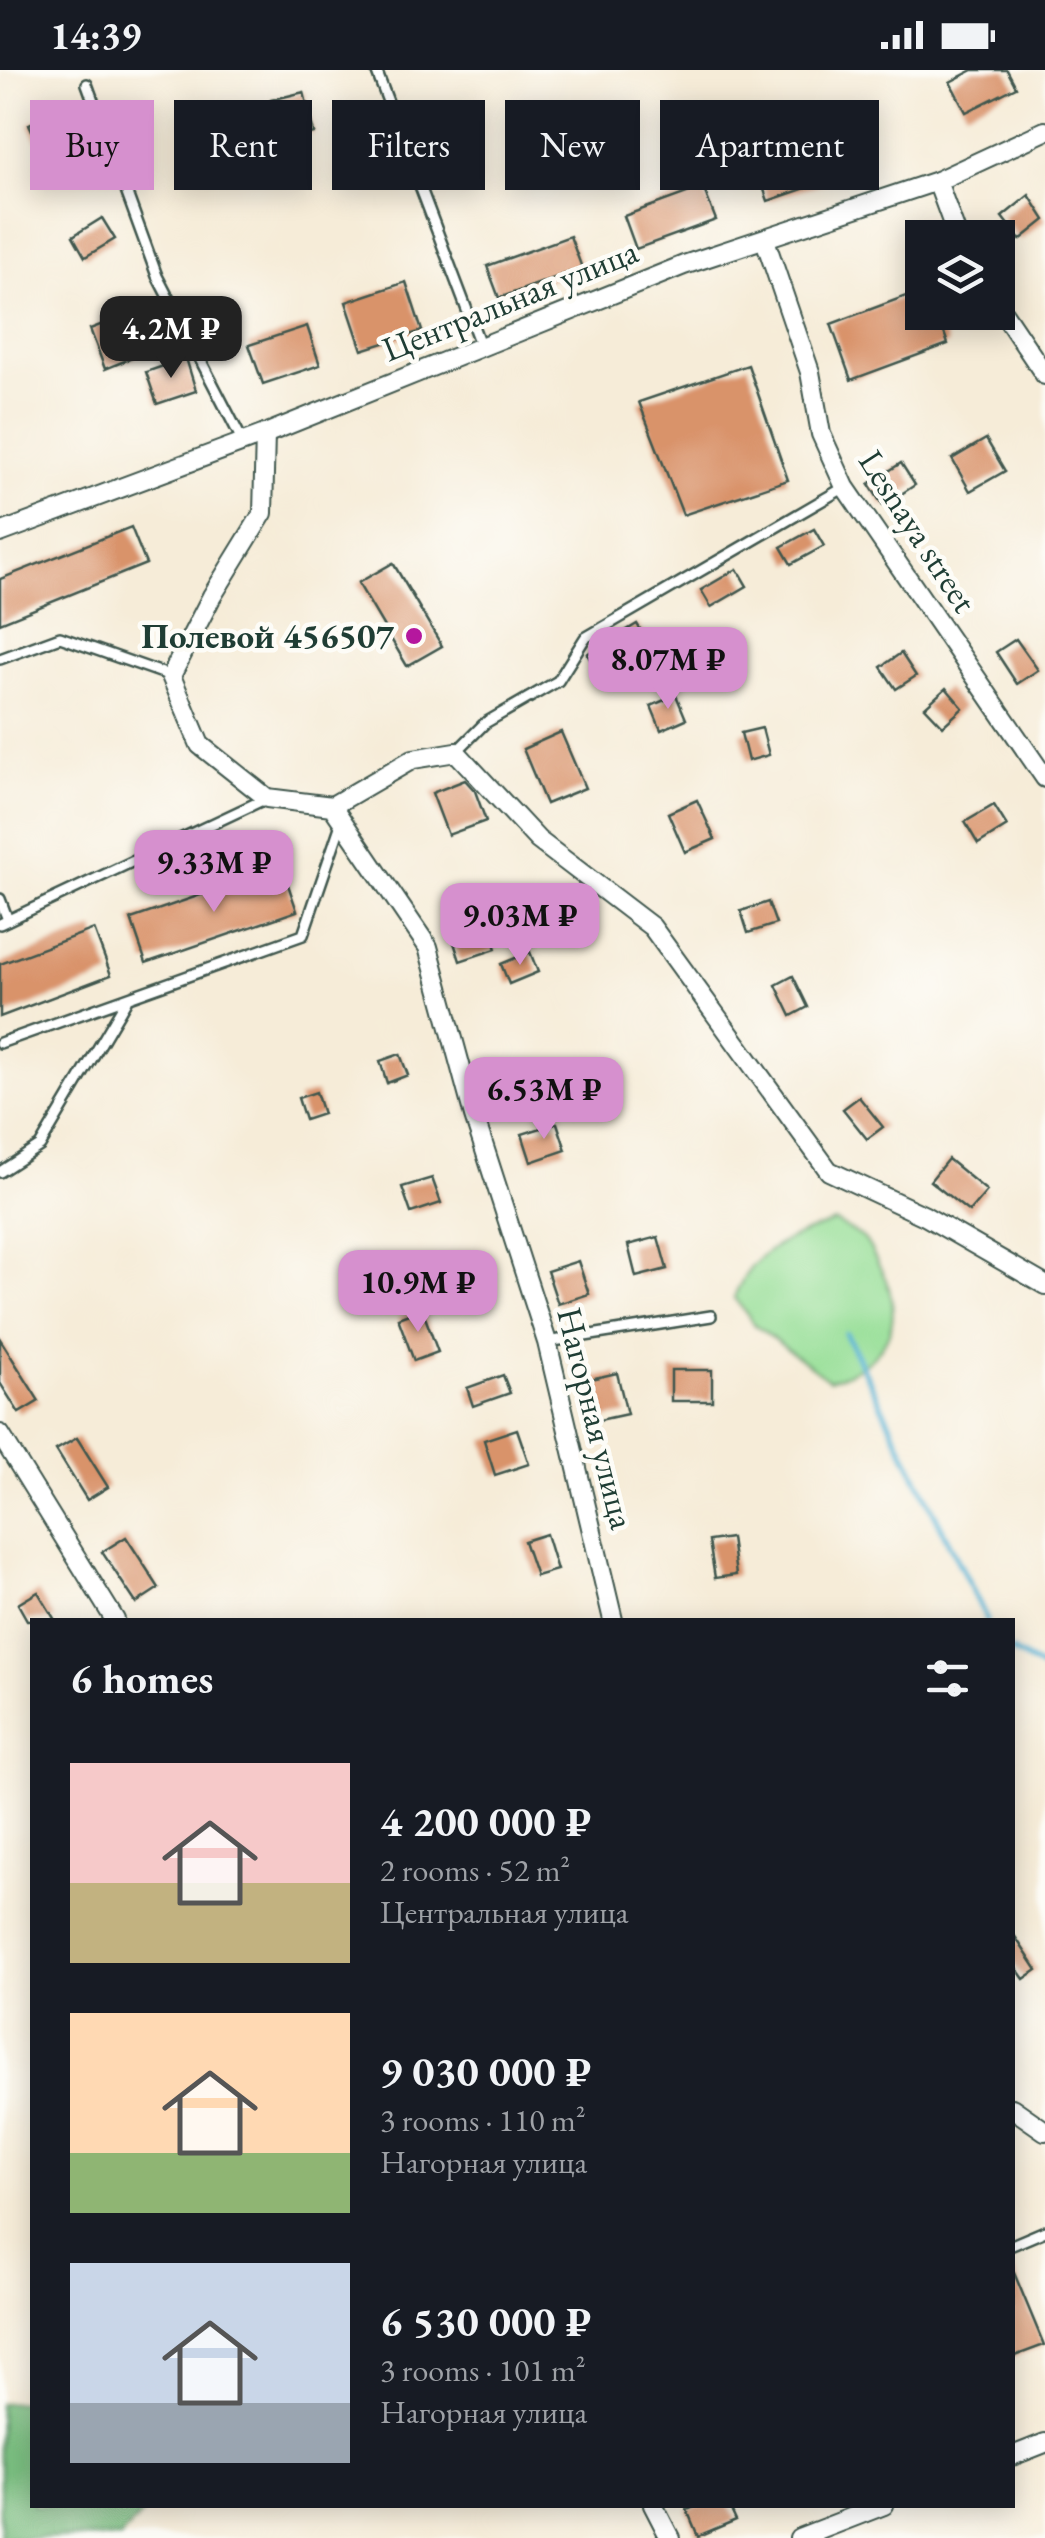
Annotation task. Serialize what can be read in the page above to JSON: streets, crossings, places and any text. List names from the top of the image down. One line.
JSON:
{"streets":{"street":["Центральная улица","Lesnaya street","Нагорная улица"]},"crossings":[["Центральная улица","Lesnaya street"]],"places":["Полевой 456507"],"page":{"status":"14:39","chip":["Buy","Rent","Filters","New","Apartment"],"price":["4.2M ₽","8.07M ₽","9.33M ₽","9.03M ₽","6.53M ₽","10.9M ₽"],"heading":"6 homes","list":[{"name":"4 200 000 ₽","note":"2 rooms · 52 m² · Центральная улица"},{"name":"9 030 000 ₽","note":"3 rooms · 110 m² · Нагорная улица"},{"name":"6 530 000 ₽","note":"3 rooms · 101 m² · Нагорная улица"}]}}
